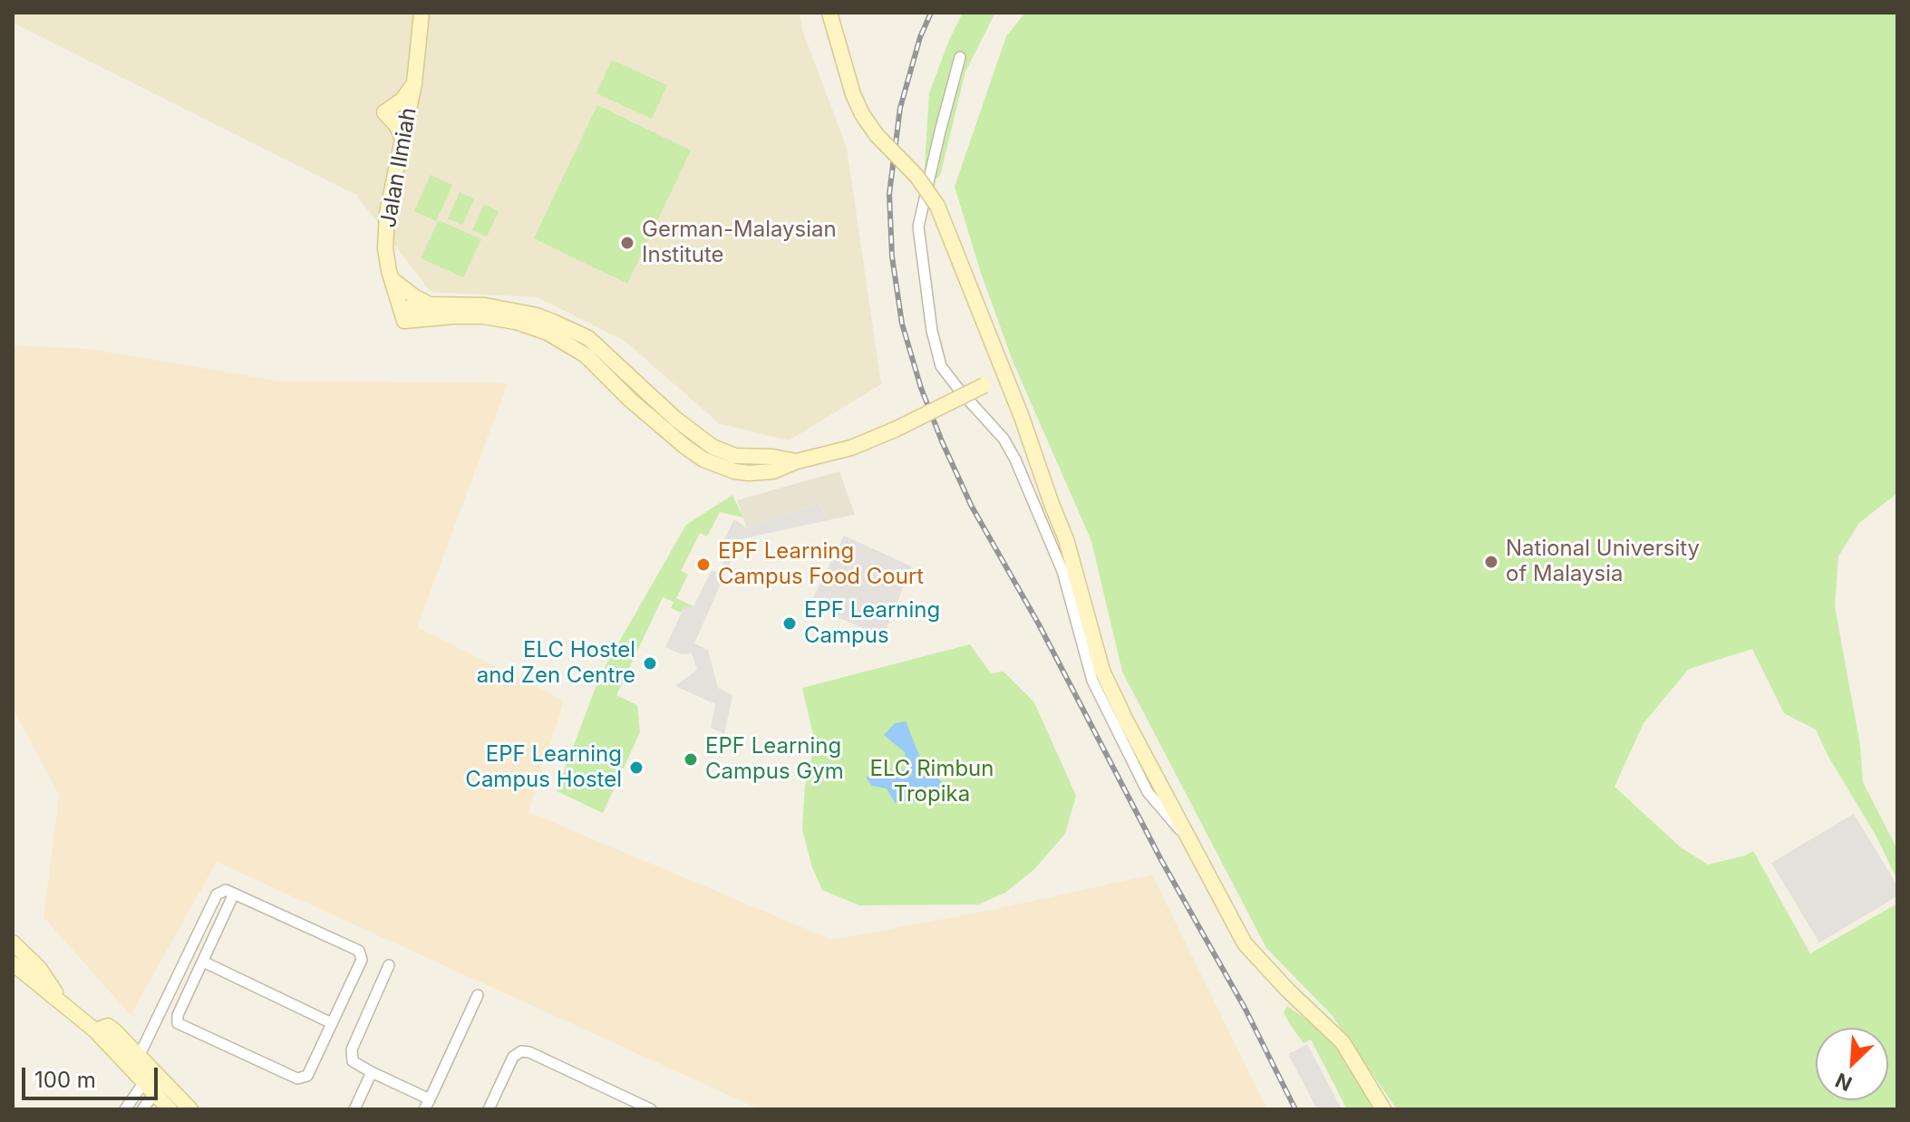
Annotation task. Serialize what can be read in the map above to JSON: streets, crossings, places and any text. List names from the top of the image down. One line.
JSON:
{"streets":{"street":["Jalan Ilmiah"]},"parks":["ELC Rimbun Tropika"],"places":["German-Malaysian Institute","National University of Malaysia","EPF Learning Campus Food Court","EPF Learning Campus","ELC Hostel and Zen Centre","EPF Learning Campus Gym","EPF Learning Campus Hostel"],"scale_bar":"100 m","north":"bottom left"}
